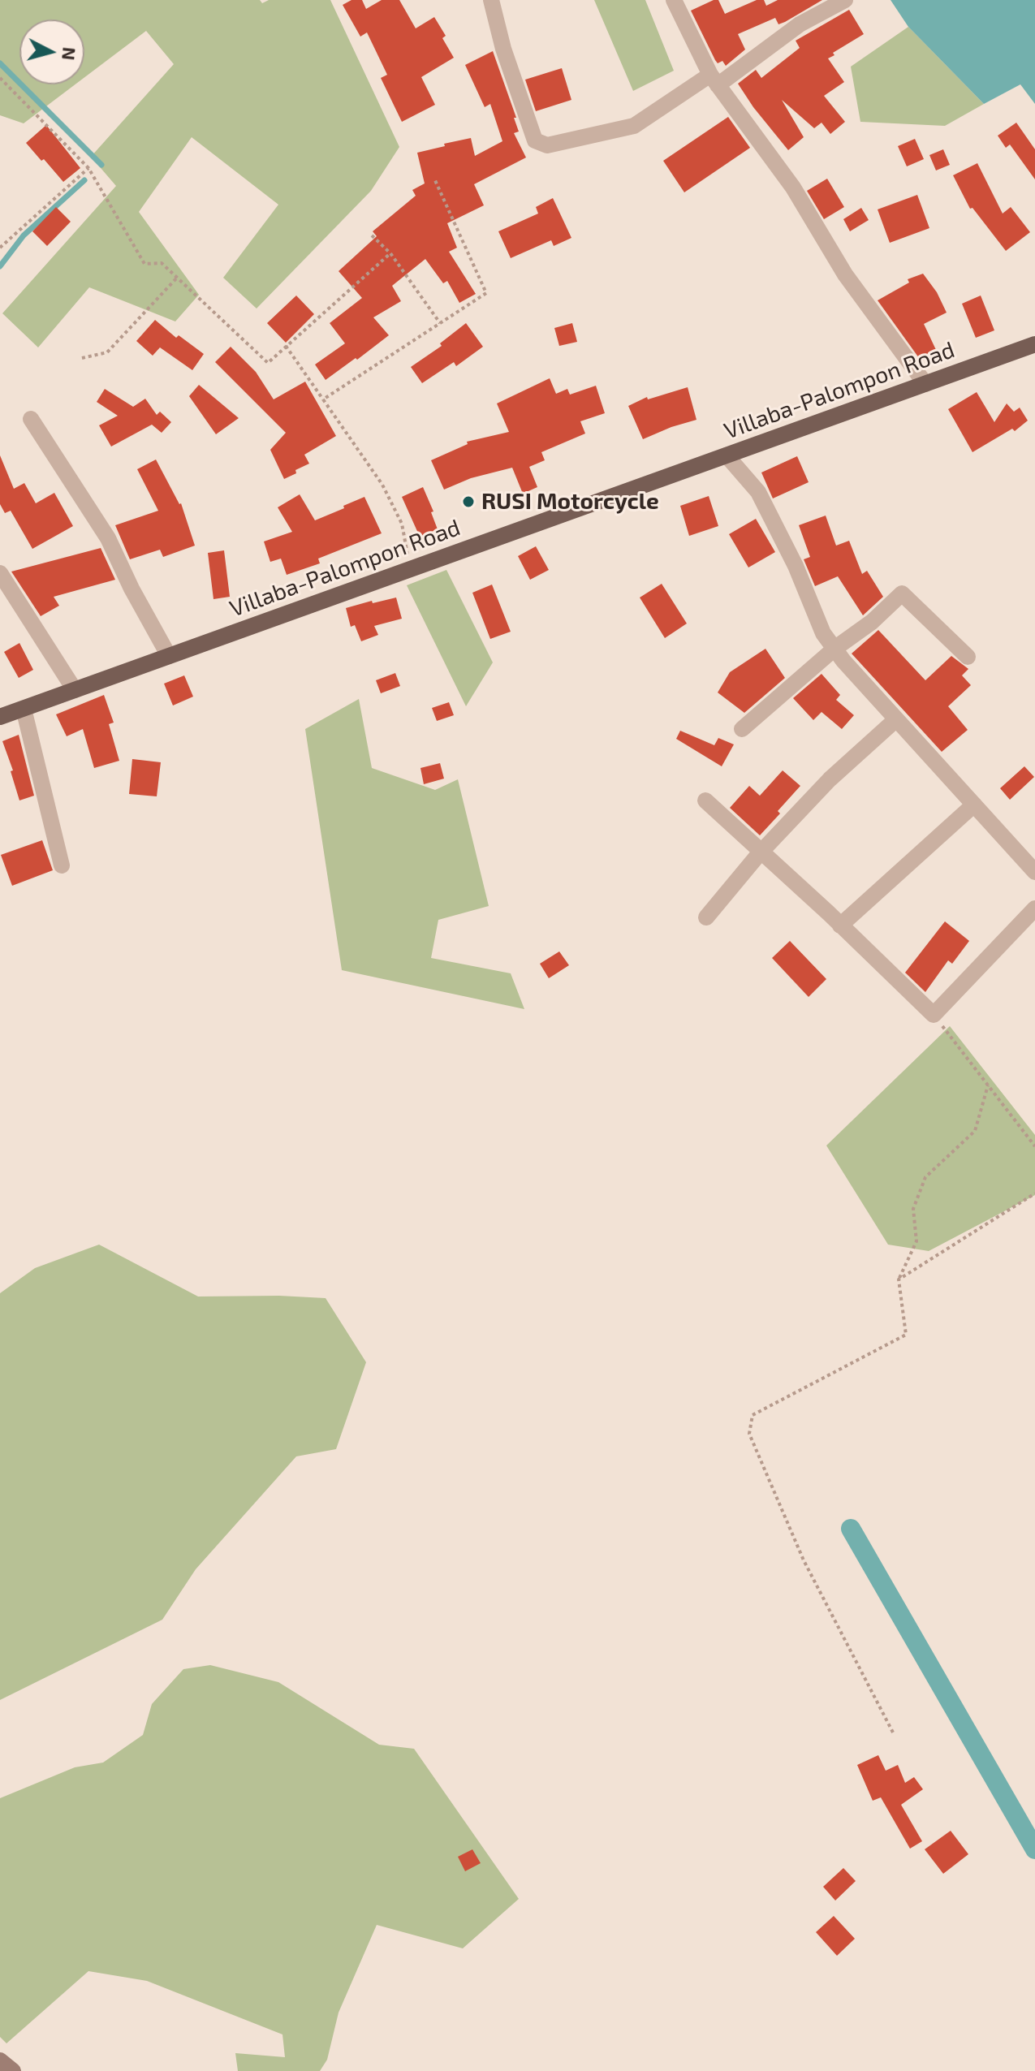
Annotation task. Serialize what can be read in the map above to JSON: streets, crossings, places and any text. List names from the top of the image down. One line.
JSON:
{"streets":{"main road":["Villaba-Palompon Road"]},"places":["RUSI Motorcycle"],"north":"right"}
